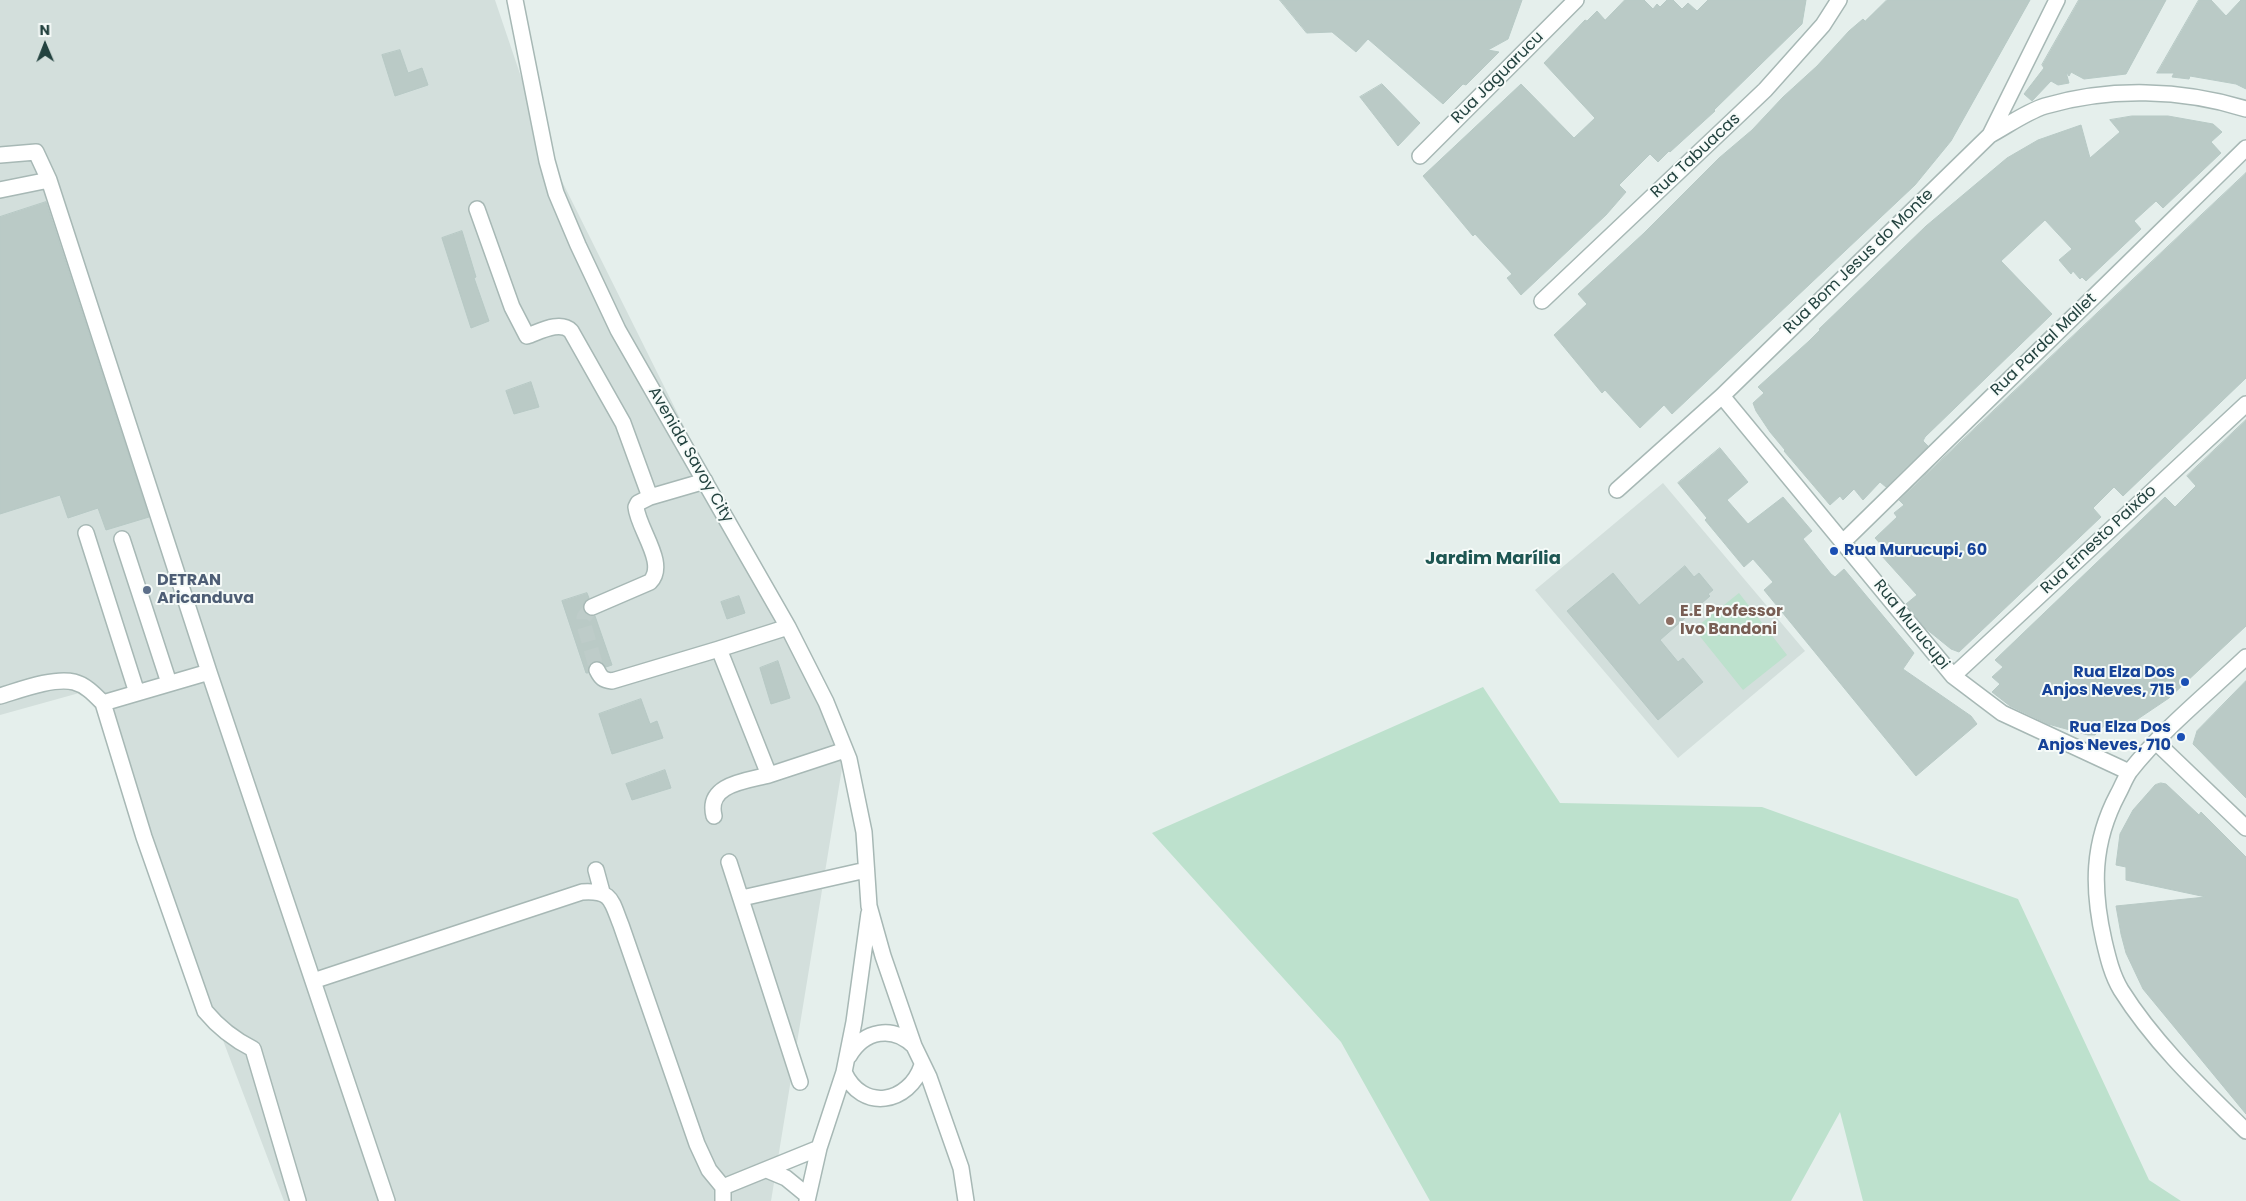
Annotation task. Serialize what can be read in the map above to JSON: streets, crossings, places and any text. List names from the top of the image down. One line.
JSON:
{"streets":{"street":["Rua Jaguarucu","Rua Tabuacas","Rua Bom Jesus do Monte","Rua Pardal Mallet","Avenida Savoy City","Rua Ernesto Paixão","Rua Murucupi"]},"crossings":[["Rua Bom Jesus do Monte","Rua Murucupi"],["Rua Pardal Mallet","Rua Murucupi"],["Rua Ernesto Paixão","Rua Murucupi"]],"districts":["Jardim Marília"],"places":["Rua Murucupi, 60","DETRAN Aricanduva","E.E Professor Ivo Bandoni","Rua Elza Dos Anjos Neves, 715","Rua Elza Dos Anjos Neves, 710"],"north":"top"}
